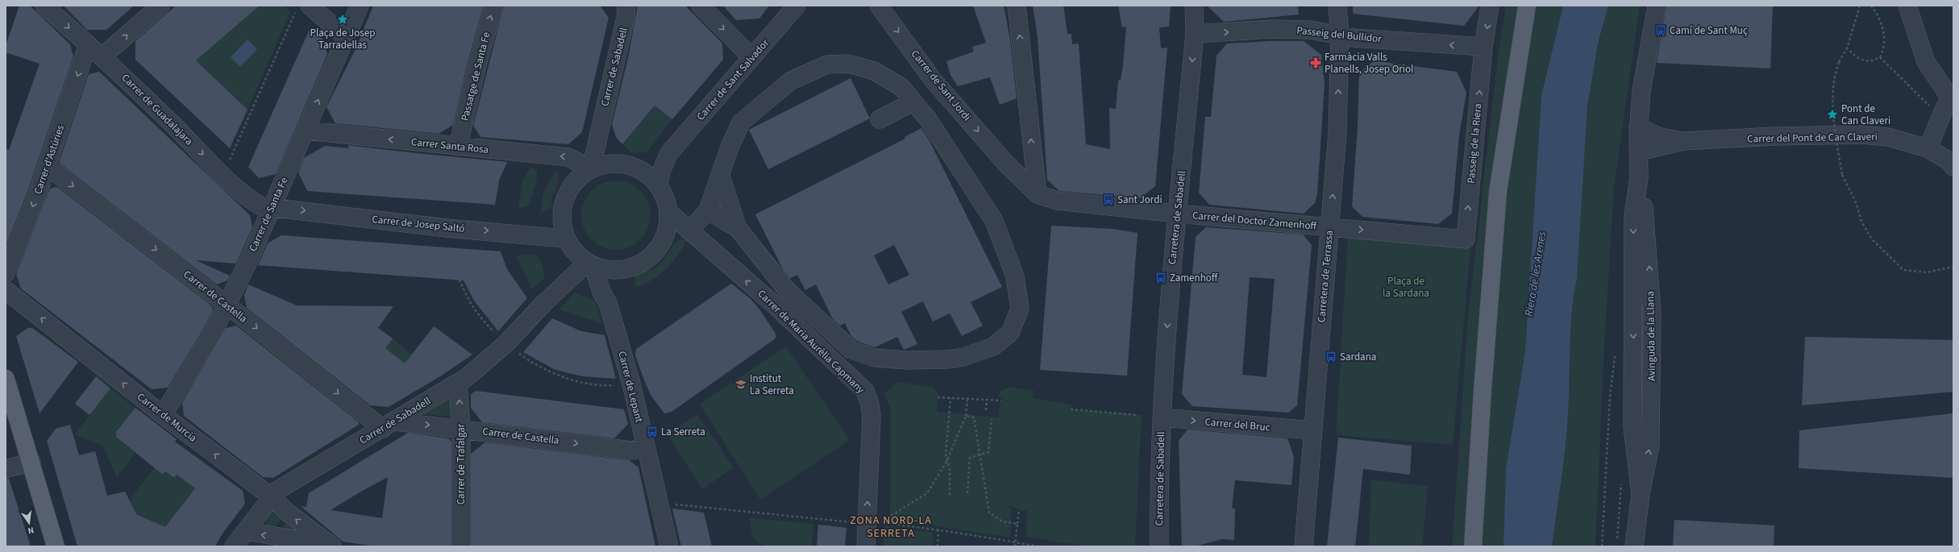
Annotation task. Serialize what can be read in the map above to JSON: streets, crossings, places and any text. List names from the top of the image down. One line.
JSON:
{"streets":{"street":["Passeig del Bullidor","Carrer de Sabadell","Passatge de Santa Fe","Carrer de Sant Salvador","Carrer de Sant Jordi","Carrer de Guadalajara","Carrer del Pont de Can Claveri","Passeig de la Riera","Carrer Santa Rosa","Carrer d'Astúries","Carrer de Santa Fe","Carretera de Sabadell","Carrer del Doctor Zamenhoff","Carrer de Josep Saltó","Carretera de Terrassa","Carrer de Castella","Avinguda de la Llana","Carrer de Maria Aurèlia Capmany","Carrer de Lepant","Carrer de Murcia","Carrer del Bruc","Carrer de Trafalgar"]},"crossings":[["Passeig del Bullidor","Passeig de la Riera"],["Passeig del Bullidor","Carretera de Sabadell"],["Passeig del Bullidor","Carretera de Terrassa"],["Carrer de Sabadell","Carrer de Sant Salvador"],["Carrer de Sabadell","Carrer Santa Rosa"],["Carrer de Sabadell","Carrer de Josep Saltó"],["Carrer de Sabadell","Carrer de Castella"],["Carrer de Sabadell","Carrer de Maria Aurèlia Capmany"],["Carrer de Sabadell","Carrer de Lepant"],["Carrer de Sabadell","Carrer de Murcia"],["Carrer de Sabadell","Carrer de Trafalgar"],["Passatge de Santa Fe","Carrer Santa Rosa"],["Carrer de Sant Salvador","Carrer Santa Rosa"],["Carrer de Sant Salvador","Carrer de Josep Saltó"],["Carrer de Sant Salvador","Carrer de Maria Aurèlia Capmany"],["Carrer de Sant Salvador","Carrer de Lepant"],["Carrer de Sant Jordi","Carretera de Sabadell"],["Carrer de Sant Jordi","Carrer del Doctor Zamenhoff"],["Carrer de Guadalajara","Carrer d'Astúries"],["Carrer de Guadalajara","Carrer de Santa Fe"],["Carrer de Guadalajara","Carrer de Josep Saltó"],["Carrer del Pont de Can Claveri","Avinguda de la Llana"],["Passeig de la Riera","Carrer del Doctor Zamenhoff"],["Carrer Santa Rosa","Carrer de Santa Fe"],["Carrer Santa Rosa","Carrer de Josep Saltó"],["Carrer Santa Rosa","Carrer de Maria Aurèlia Capmany"],["Carrer Santa Rosa","Carrer de Lepant"],["Carrer d'Astúries","Carrer de Castella"],["Carrer de Santa Fe","Carrer de Josep Saltó"],["Carrer de Santa Fe","Carrer de Castella"],["Carrer de Santa Fe","Carrer de Murcia"],["Carretera de Sabadell","Carrer del Doctor Zamenhoff"],["Carretera de Sabadell","Carrer del Bruc"],["Carrer del Doctor Zamenhoff","Carretera de Terrassa"],["Carrer de Josep Saltó","Carrer de Maria Aurèlia Capmany"],["Carrer de Josep Saltó","Carrer de Lepant"],["Carretera de Terrassa","Carrer del Bruc"],["Carrer de Castella","Carrer de Lepant"],["Carrer de Castella","Carrer de Trafalgar"],["Carrer de Maria Aurèlia Capmany","Carrer de Lepant"]],"one_way":["Passatge de Santa Fe","Carrer de Sant Jordi","Carrer de Guadalajara","Carrer Santa Rosa","Carrer d'Astúries","Carretera de Sabadell","Carrer del Doctor Zamenhoff","Carrer de Josep Saltó","Carretera de Terrassa","Carrer de Castella","Carrer de Maria Aurèlia Capmany","Carrer de Murcia","Carrer del Bruc"],"districts":["ZONA NORD-LA SERRETA"],"water":["Riera de les Arenes"],"parks":["Plaça de la Sardana"],"places":{"place":["Plaça de Josep Tarradellas","Pont de Can Claveri"],"bus stop":["Camí de Sant Muç","Sant Jordi","Zamenhoff","Sardana","La Serreta"],"pharmacy":["Farmàcia Valls Planells, Josep Oriol"],"school or university":["Institut La Serreta"]},"north":"bottom"}
